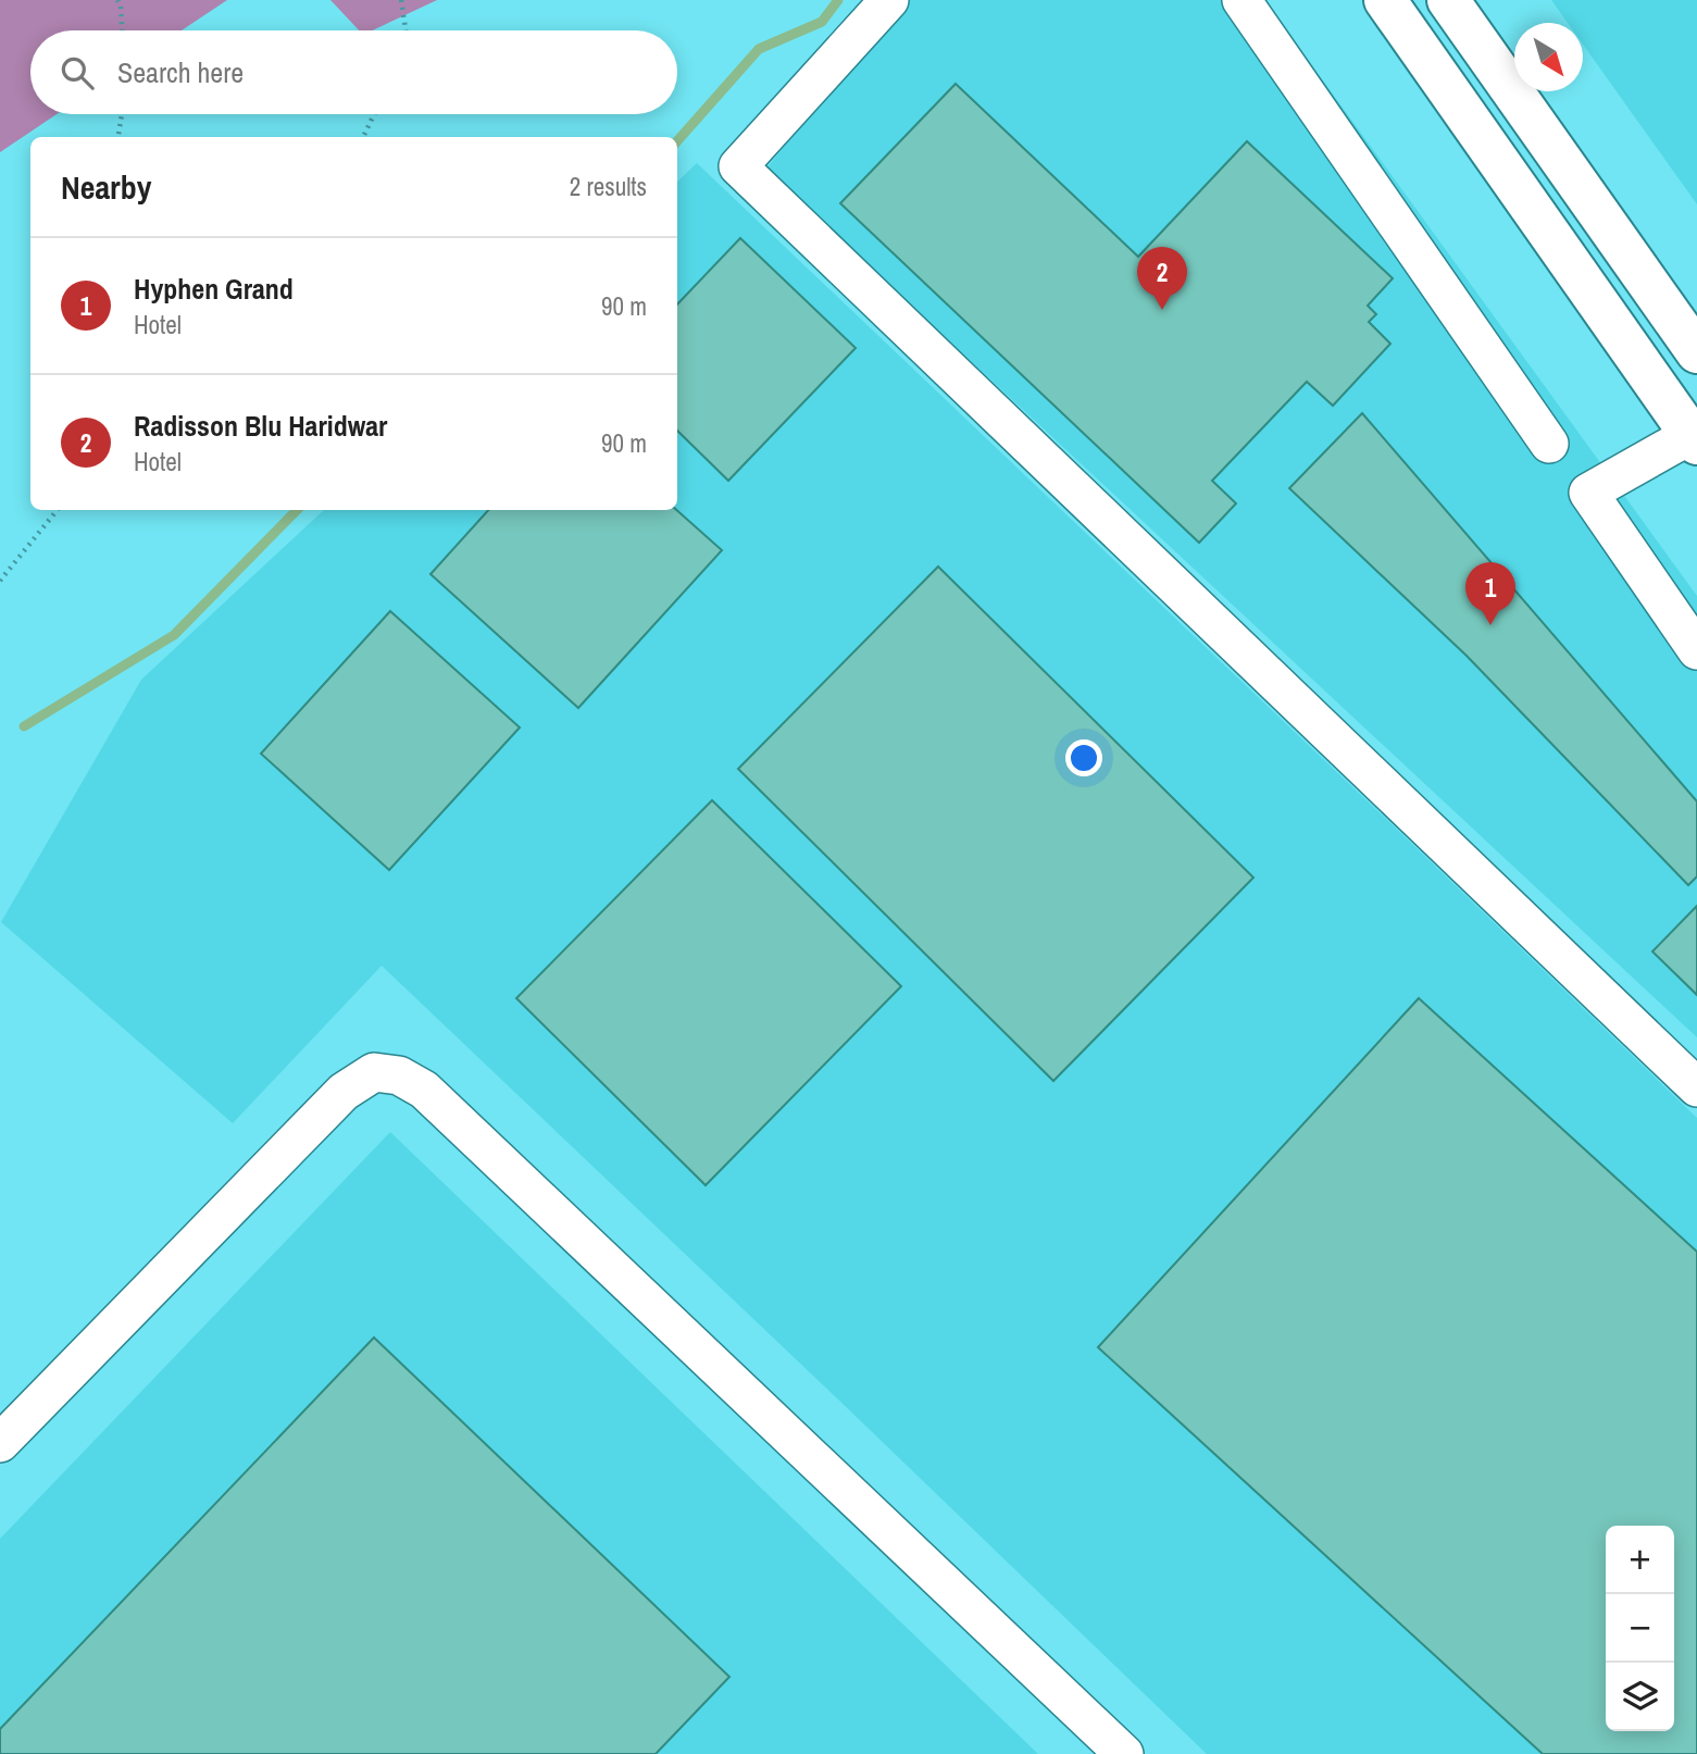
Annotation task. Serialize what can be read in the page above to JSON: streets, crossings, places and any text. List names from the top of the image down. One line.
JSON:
{"north":"bottom right","page":{"search":"Search here","heading":["Nearby","2 results"],"list":[{"mark":"1","name":"Hyphen Grand","note":"Hotel","value":"90 m"},{"mark":"2","name":"Radisson Blu Haridwar","note":"Hotel","value":"90 m"}],"pins":["2","1"],"map_buttons":["+","−"]}}
